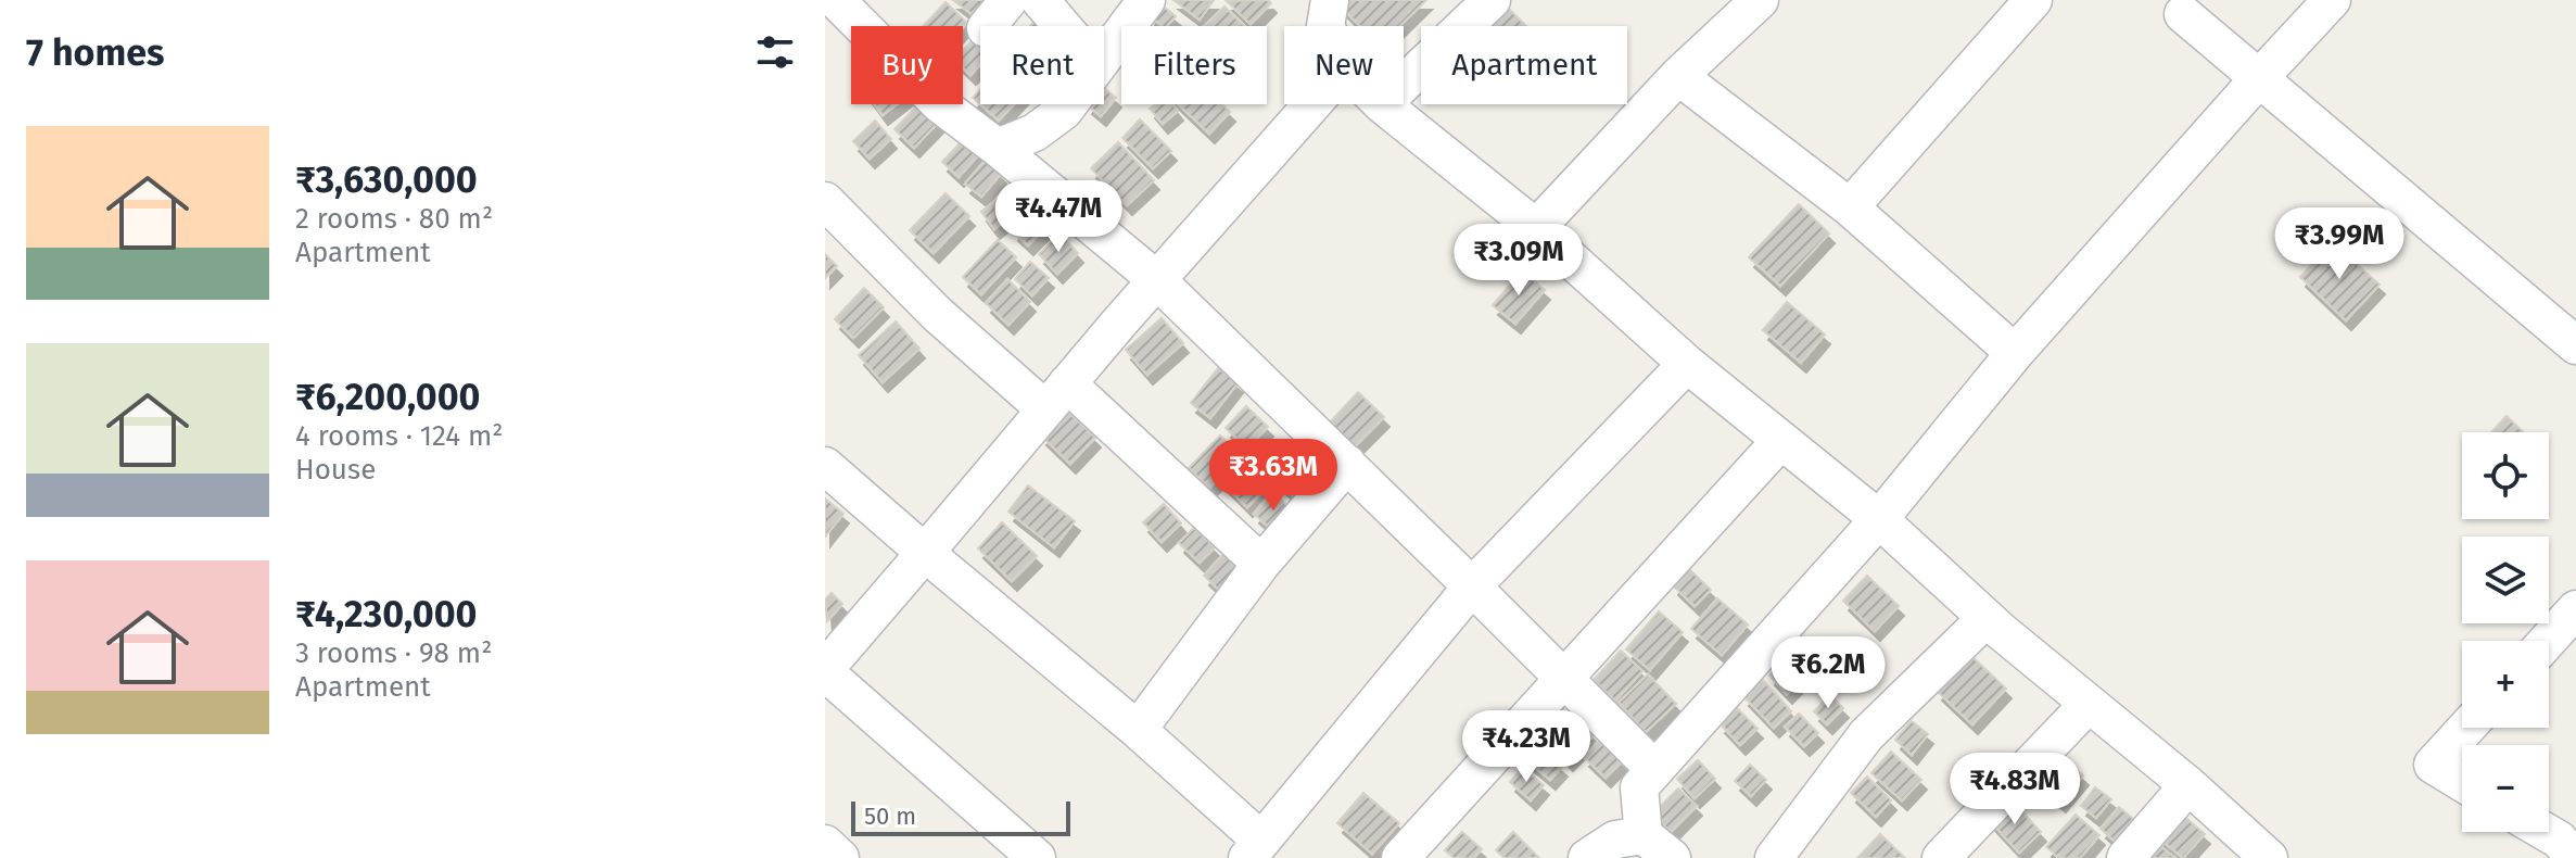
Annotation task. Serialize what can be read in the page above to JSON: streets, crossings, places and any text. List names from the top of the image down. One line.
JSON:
{"scale_bar":"50 m","page":{"heading":"7 homes","chip":["Buy","Rent","Filters","New","Apartment"],"list":[{"name":"₹3,630,000","note":"2 rooms · 80 m² · Apartment"},{"name":"₹6,200,000","note":"4 rooms · 124 m² · House"},{"name":"₹4,230,000","note":"3 rooms · 98 m² · Apartment"}],"price":["₹4.47M","₹3.99M","₹3.09M","₹3.63M","₹6.2M","₹4.23M","₹4.83M"],"map_buttons":["+","−"],"scale":"50 m"}}
